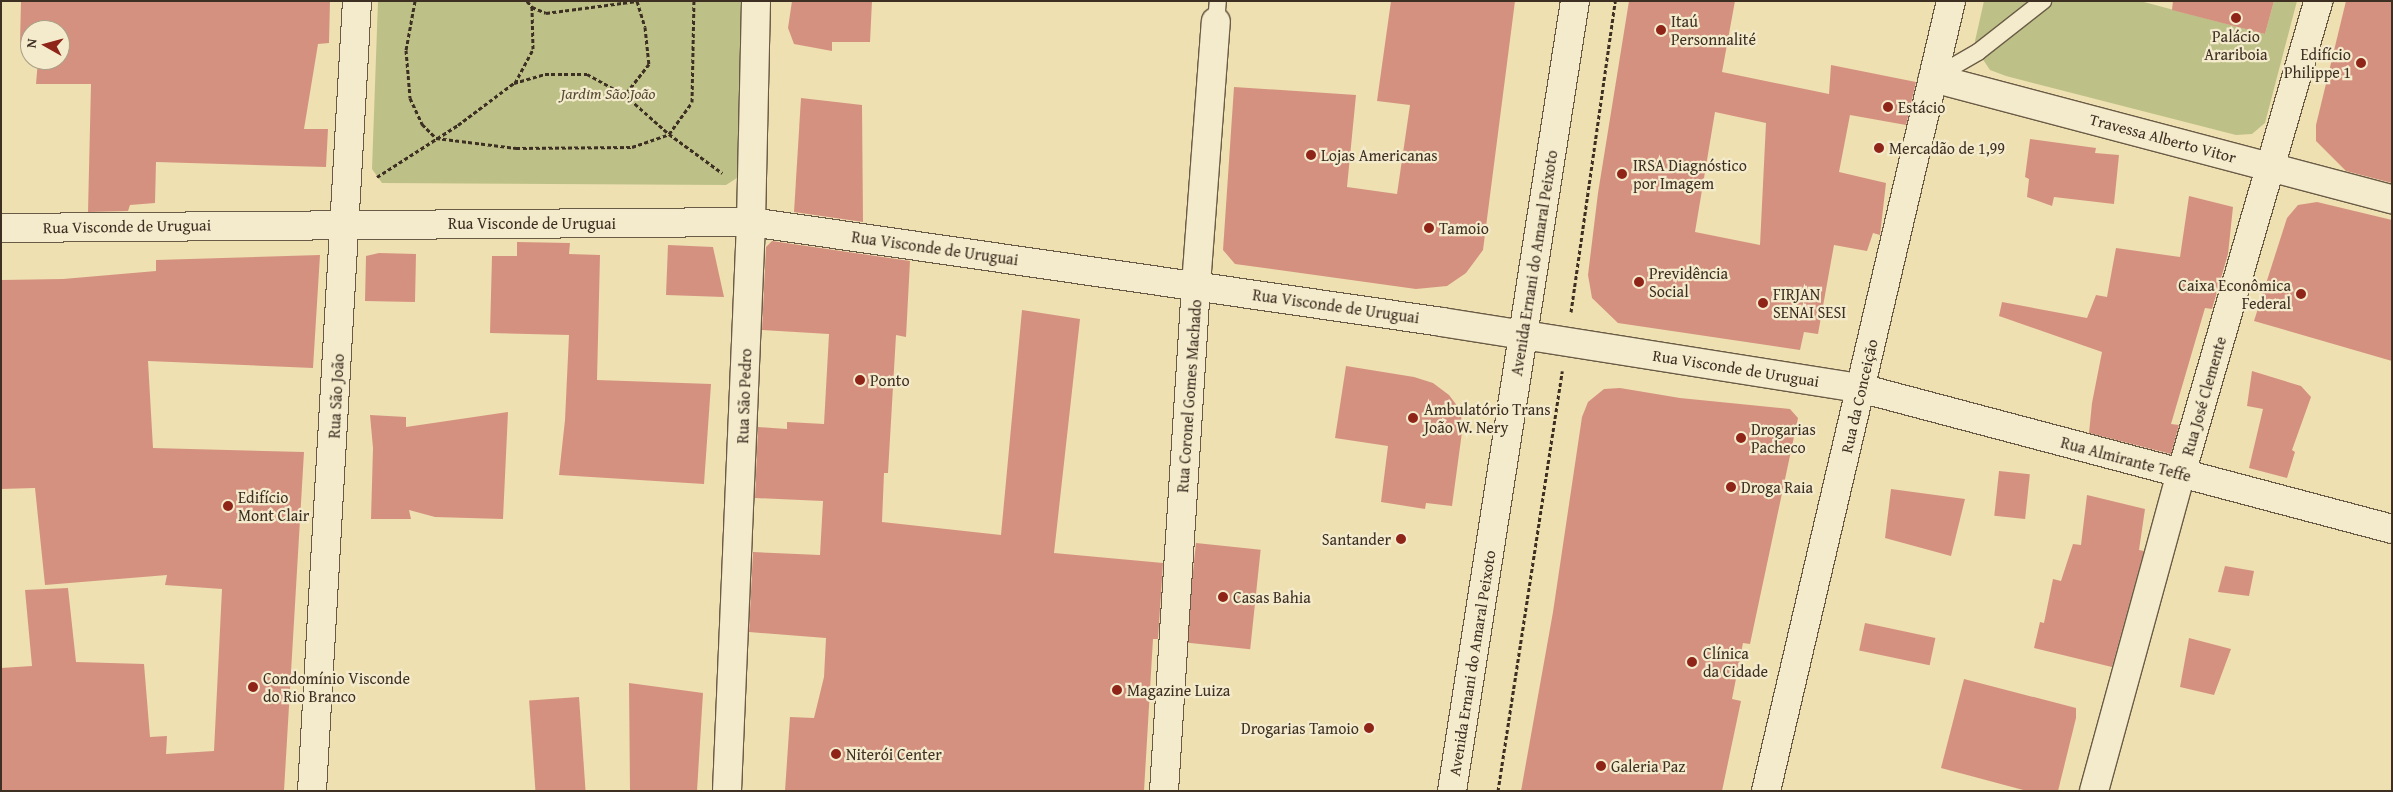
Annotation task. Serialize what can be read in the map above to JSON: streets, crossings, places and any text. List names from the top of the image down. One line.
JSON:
{"streets":{"street":["Travessa Alberto Vitor","Rua Visconde de Uruguai","Avenida Ernani do Amaral Peixoto","Rua São João","Rua São Pedro","Rua Coronel Gomes Machado","Rua da Conceição","Rua José Clemente","Rua Almirante Teffe"]},"crossings":[["Travessa Alberto Vitor","Rua da Conceição"],["Travessa Alberto Vitor","Rua José Clemente"],["Rua Visconde de Uruguai","Avenida Ernani do Amaral Peixoto"],["Rua Visconde de Uruguai","Rua São João"],["Rua Visconde de Uruguai","Rua São Pedro"],["Rua Visconde de Uruguai","Rua Coronel Gomes Machado"],["Rua Visconde de Uruguai","Rua da Conceição"],["Rua Visconde de Uruguai","Rua Almirante Teffe"],["Rua da Conceição","Rua Almirante Teffe"],["Rua José Clemente","Rua Almirante Teffe"]],"parks":["Jardim São João"],"places":["Palácio Arariboia","Itaú Personnalité","Edifício Philippe 1","Estácio","Mercadão de 1,99","Lojas Americanas","IRSA Diagnóstico por Imagem","Tamoio","Previdência Social","Caixa Econômica Federal","FIRJAN SENAI SESI","Ponto","Ambulatório Trans João W. Nery","Drogarias Pacheco","Droga Raia","Edifício Mont Clair","Santander","Casas Bahia","Clínica da Cidade","Condomínio Visconde do Rio Branco","Magazine Luiza","Drogarias Tamoio","Niterói Center","Galeria Paz"],"north":"left"}
